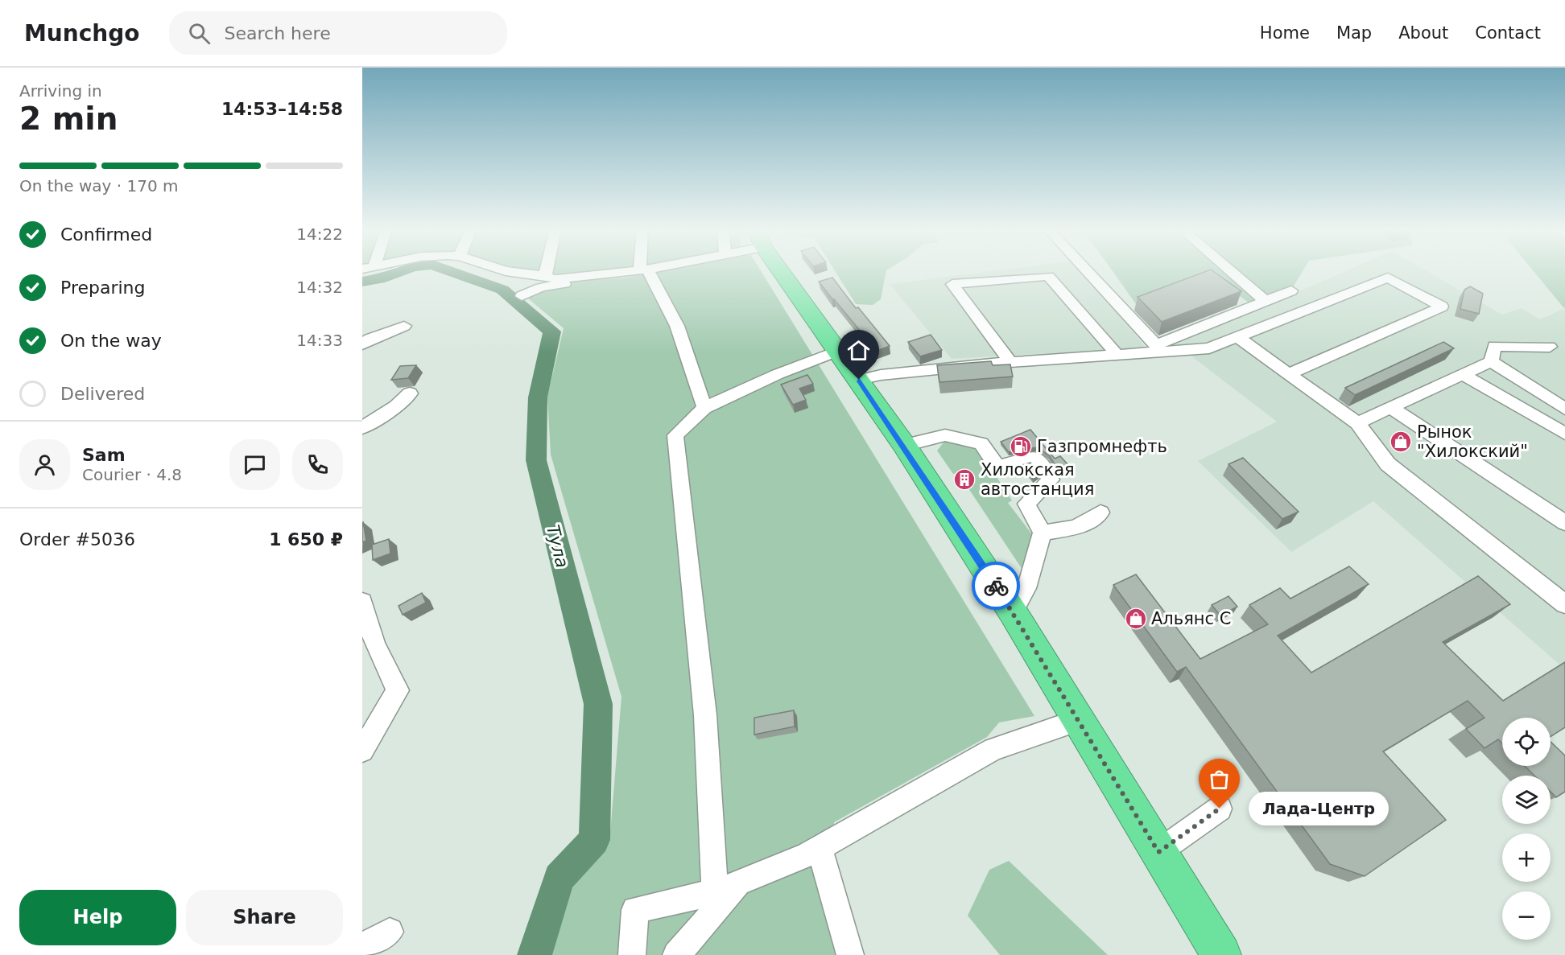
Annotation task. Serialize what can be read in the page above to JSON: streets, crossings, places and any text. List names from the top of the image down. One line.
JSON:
{"water":["Тула"],"places":{"shop":["Рынок \"Хилокский\"","Альянс С"],"fuel station":["Газпромнефть"],"building":["Хилокская автостанция"],"other":["Лада-Центр"]},"page":{"header":"Munchgo","search":"Search here","nav":["Home","Map","About","Contact"],"heading":["2 min","Arriving in","14:53–14:58"],"panel":["Sam","Courier · 4.8","Order #5036","1 650 ₽"],"bar":"On the way · 170 m","list":[["Confirmed","14:22"],["Preparing","14:32"],["On the way","14:33"],"Delivered"],"map_buttons":["+","−"],"bubble":"Лада-Центр","buttons":["Help","Share"]}}
